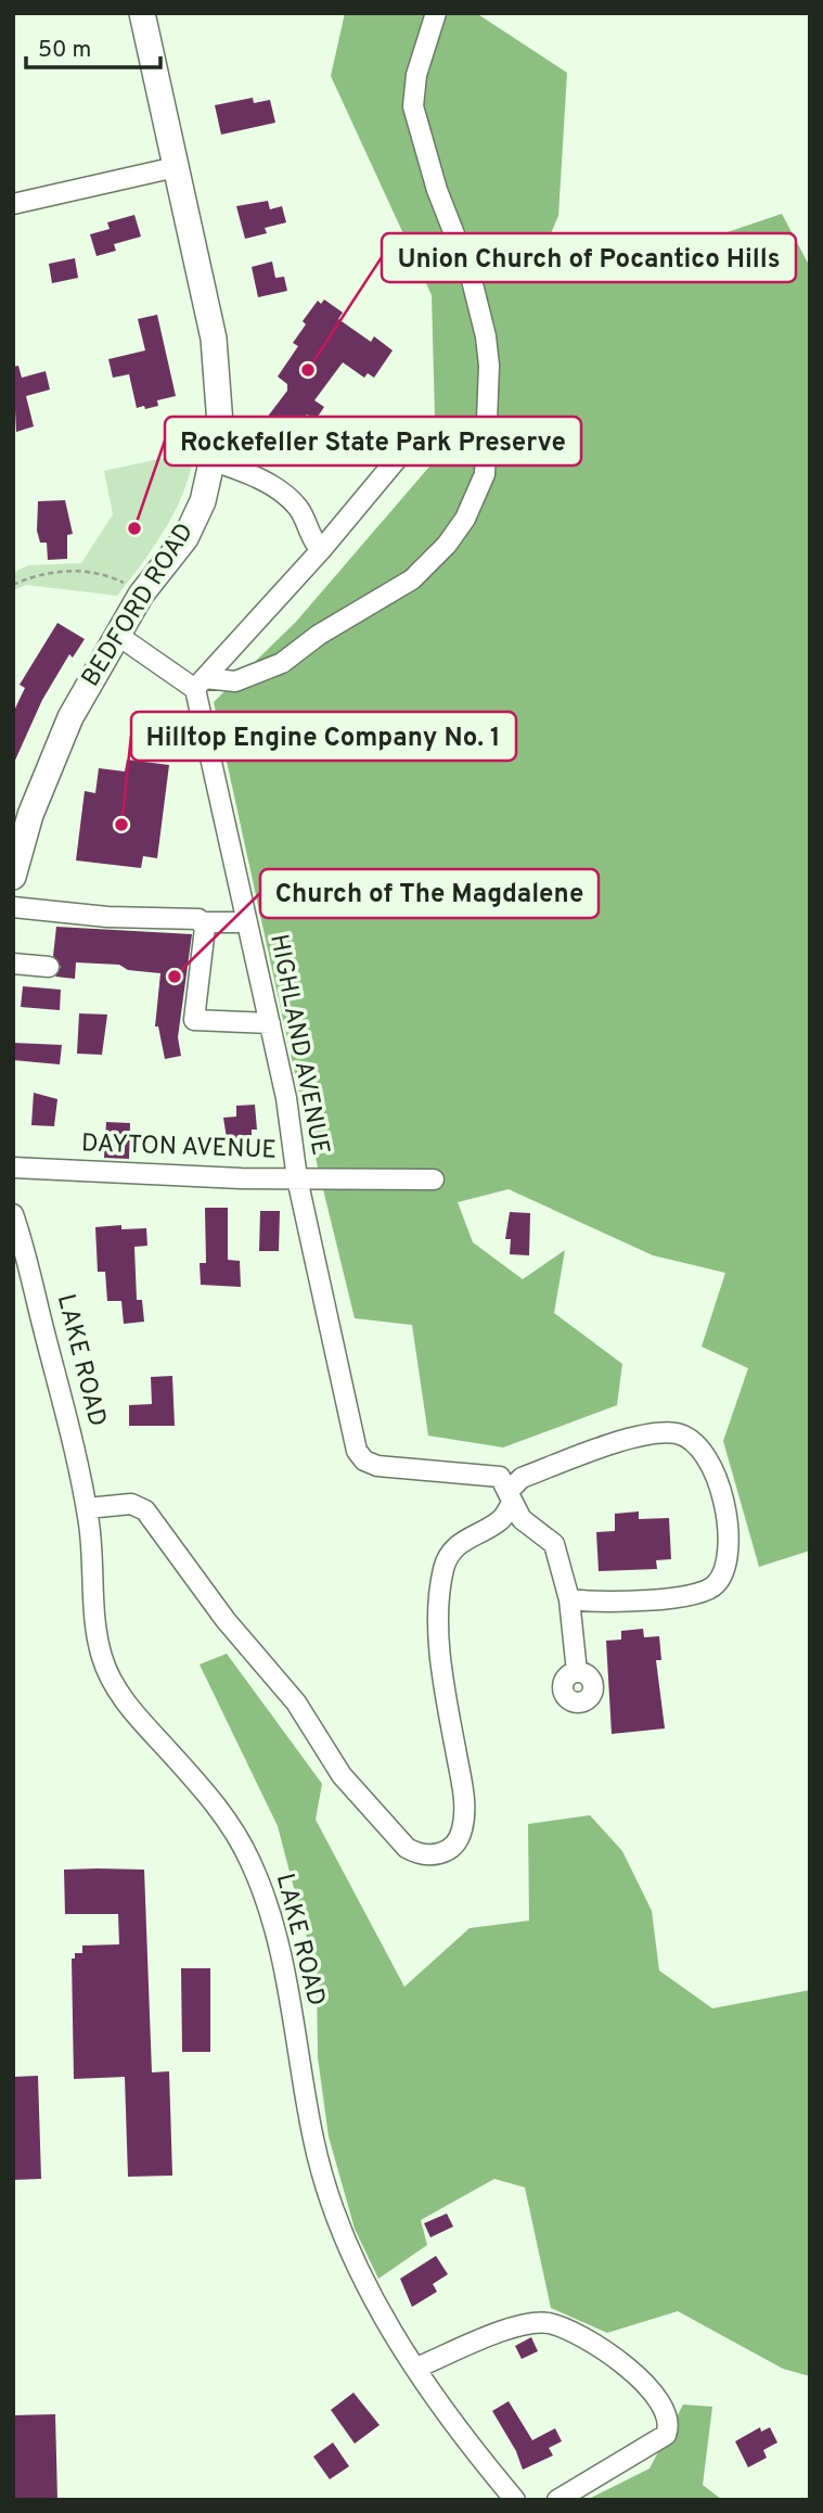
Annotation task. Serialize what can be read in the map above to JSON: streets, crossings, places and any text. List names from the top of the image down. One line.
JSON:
{"streets":{"main road":["BEDFORD ROAD"],"street":["HIGHLAND AVENUE","DAYTON AVENUE","LAKE ROAD"]},"crossings":[["HIGHLAND AVENUE","DAYTON AVENUE"]],"places":["Union Church of Pocantico Hills","Rockefeller State Park Preserve","Hilltop Engine Company No. 1","Church of The Magdalene"],"scale_bar":"50 m"}
